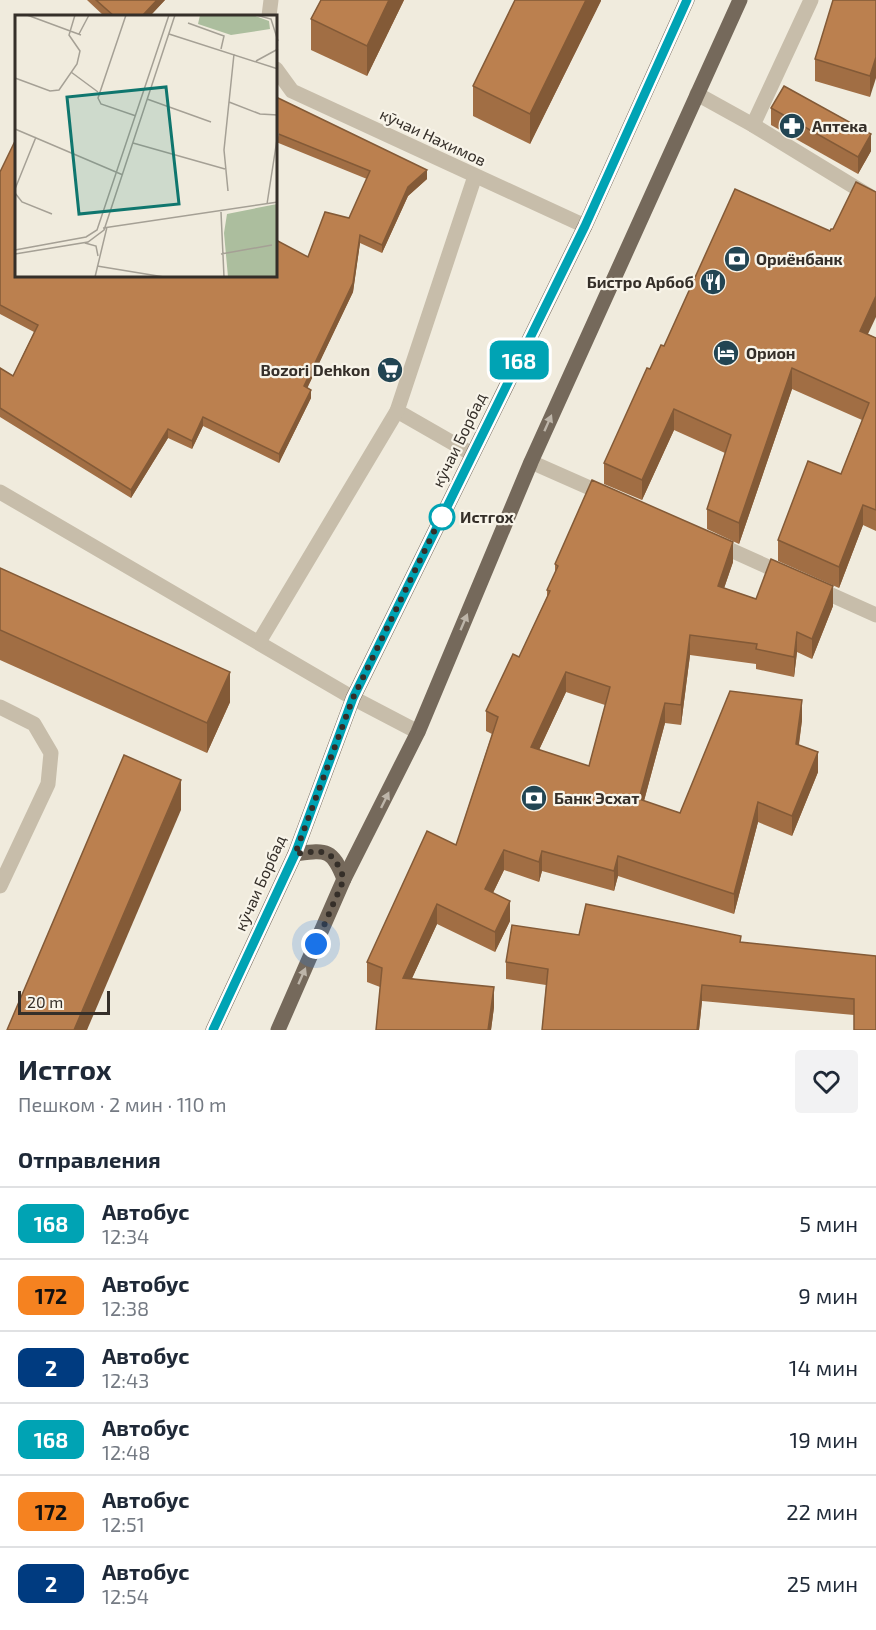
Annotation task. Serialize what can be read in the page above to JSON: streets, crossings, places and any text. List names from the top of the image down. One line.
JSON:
{"streets":{"main road":["кӯчаи Борбад"],"street":["кӯчаи Нахимов"]},"crossings":[["кӯчаи Нахимов","кӯчаи Борбад"]],"places":{"pharmacy":["Аптека"],"bank":["Ориёнбанк","Банк Эсхат"],"restaurant":["Бистро Арбоб"],"hotel":["Орион"],"supermarket":["Bozori Dehkon"],"other":["Истгох"]},"lines":["bus line 168"],"scale_bar":"20 m","page":{"on_map":"168","scale":"20 m","heading":[["Истгох","Пешком · 2 мин · 110 m"],"Отправления"],"list":[{"mark":"168","name":"Автобус","note":"12:34","value":"5 мин"},{"mark":"172","name":"Автобус","note":"12:38","value":"9 мин"},{"mark":"2","name":"Автобус","note":"12:43","value":"14 мин"},{"mark":"168","name":"Автобус","note":"12:48","value":"19 мин"},{"mark":"172","name":"Автобус","note":"12:51","value":"22 мин"},{"mark":"2","name":"Автобус","note":"12:54","value":"25 мин"}]}}
